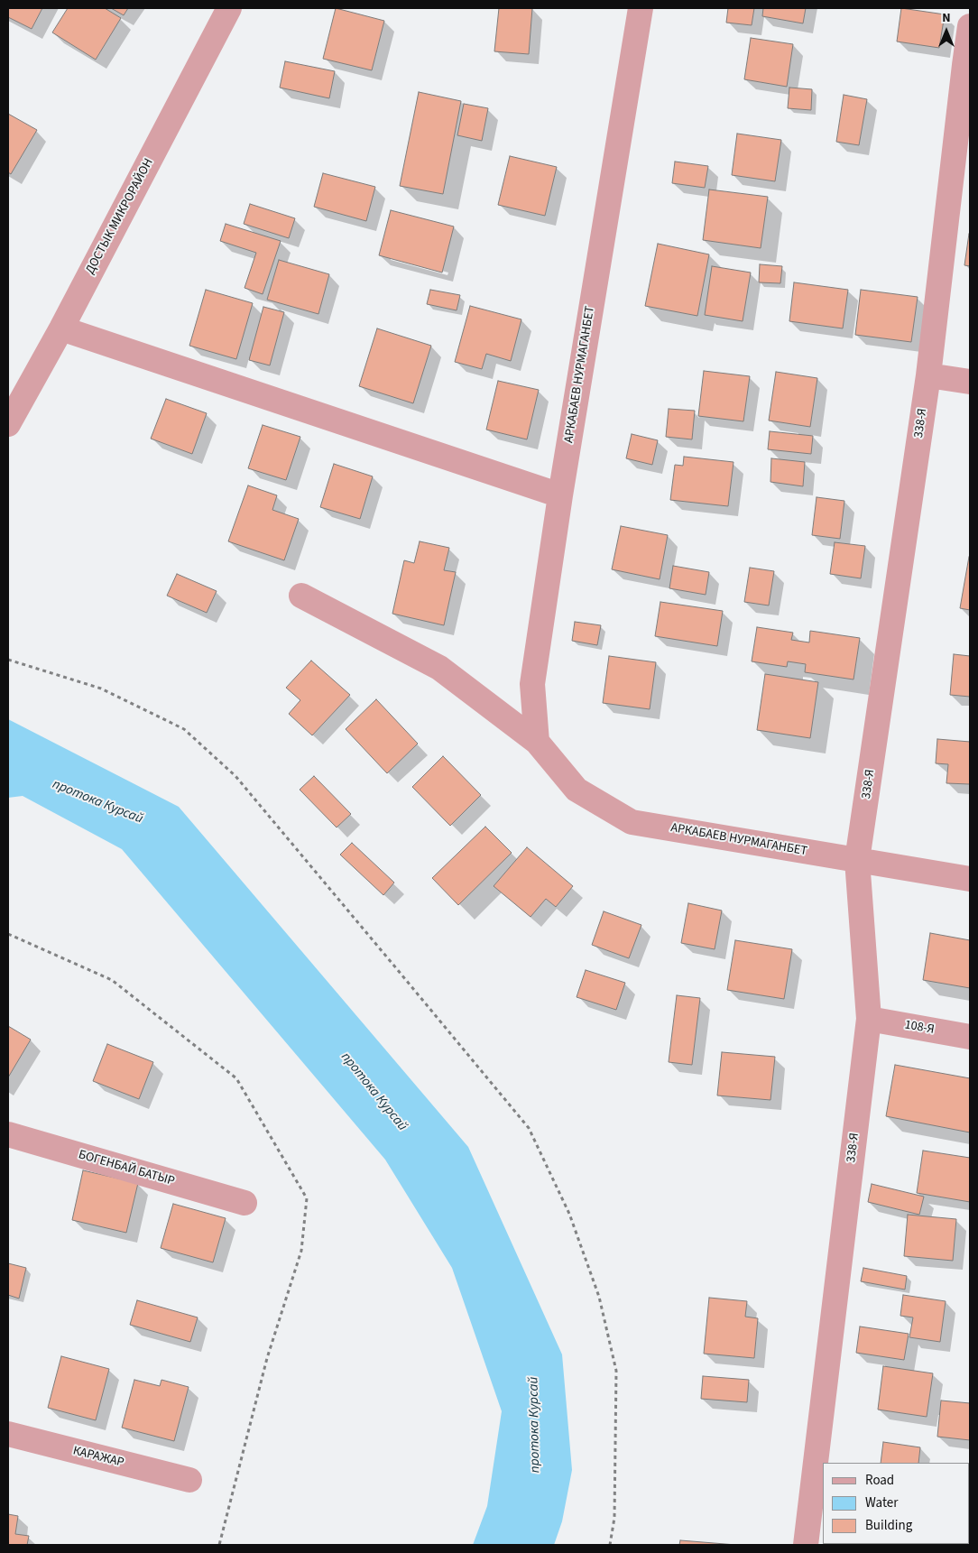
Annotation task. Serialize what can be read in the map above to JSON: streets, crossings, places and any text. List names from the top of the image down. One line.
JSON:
{"streets":{"street":["ДОСТЫК МИКРОРАЙОН","АРКАБАЕВ НУРМАГАНБЕТ","338-Я","108-Я","БОГЕНБАЙ БАТЫР","КАРАЖАР"]},"crossings":[["АРКАБАЕВ НУРМАГАНБЕТ","338-Я"],["338-Я","108-Я"]],"water":["протока Курсай"],"legend":["Road","Water","Building"],"north":"top"}
